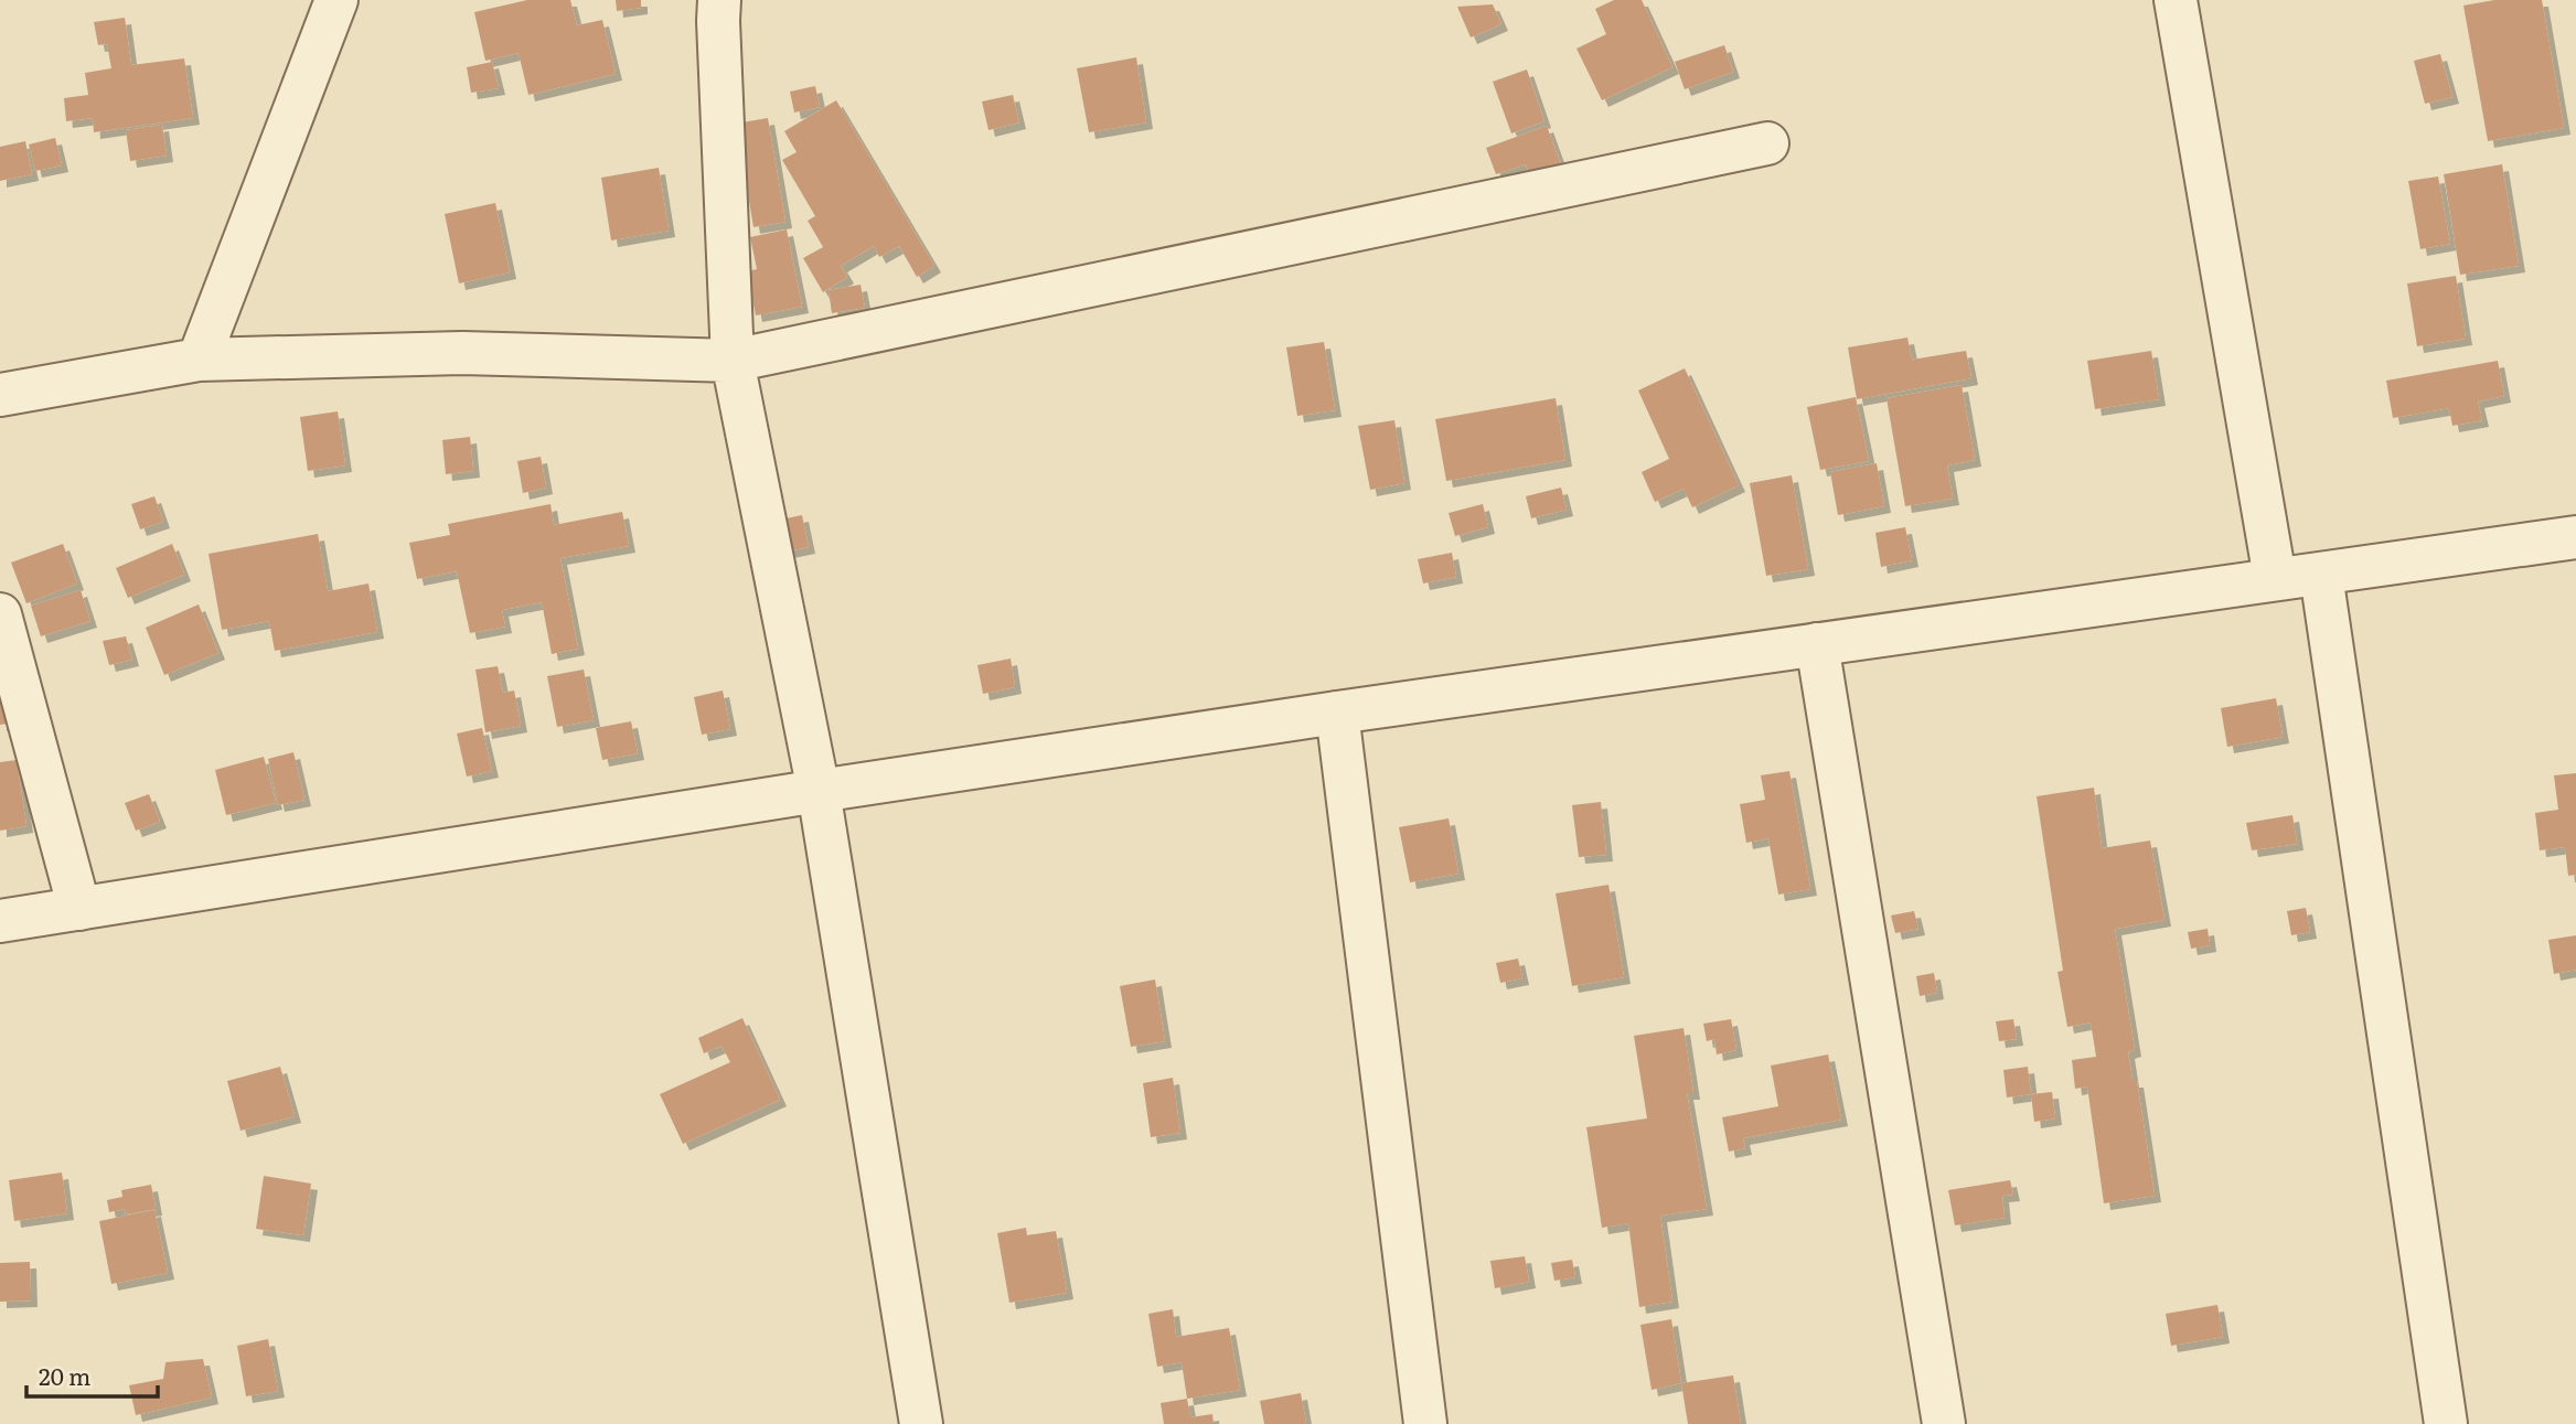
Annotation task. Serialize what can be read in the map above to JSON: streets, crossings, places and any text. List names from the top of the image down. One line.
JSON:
{"scale_bar":"20 m"}
